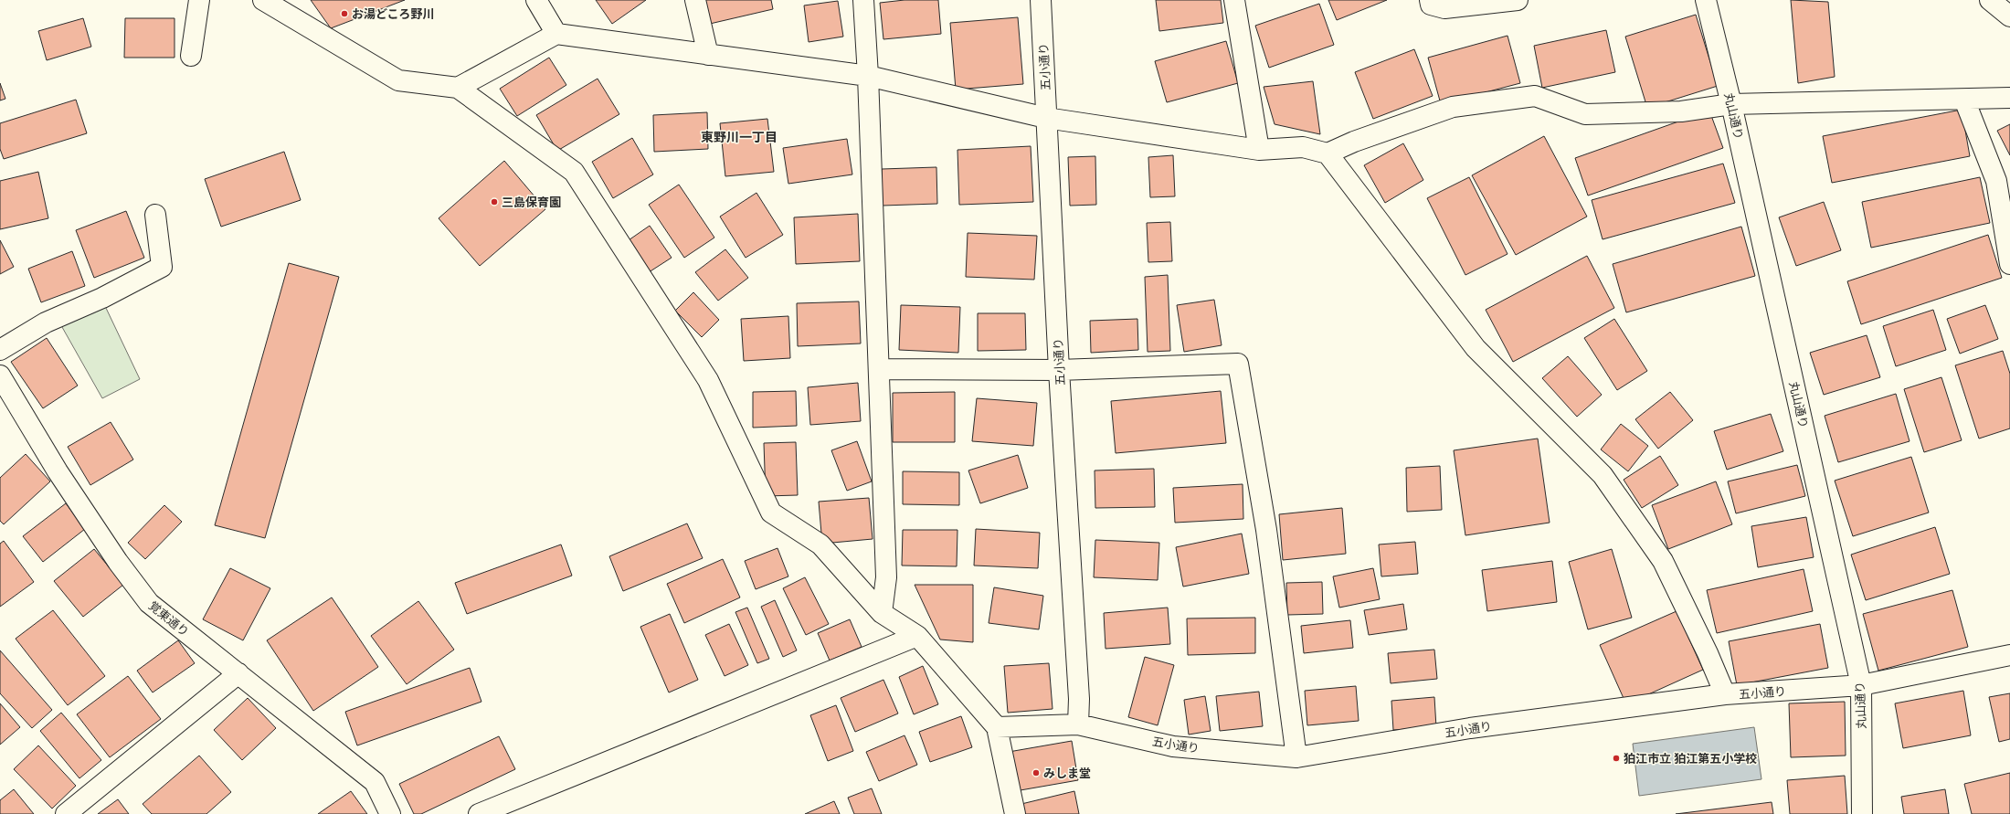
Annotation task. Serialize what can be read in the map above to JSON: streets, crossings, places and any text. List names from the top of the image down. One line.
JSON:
{"streets":{"street":["五小通り","丸山通り","覚東通り"]},"crossings":[["五小通り","丸山通り"]],"districts":["東野川一丁目"],"places":["お湯どころ野川","三島保育園","狛江市立 狛江第五小学校","みしま堂"]}
